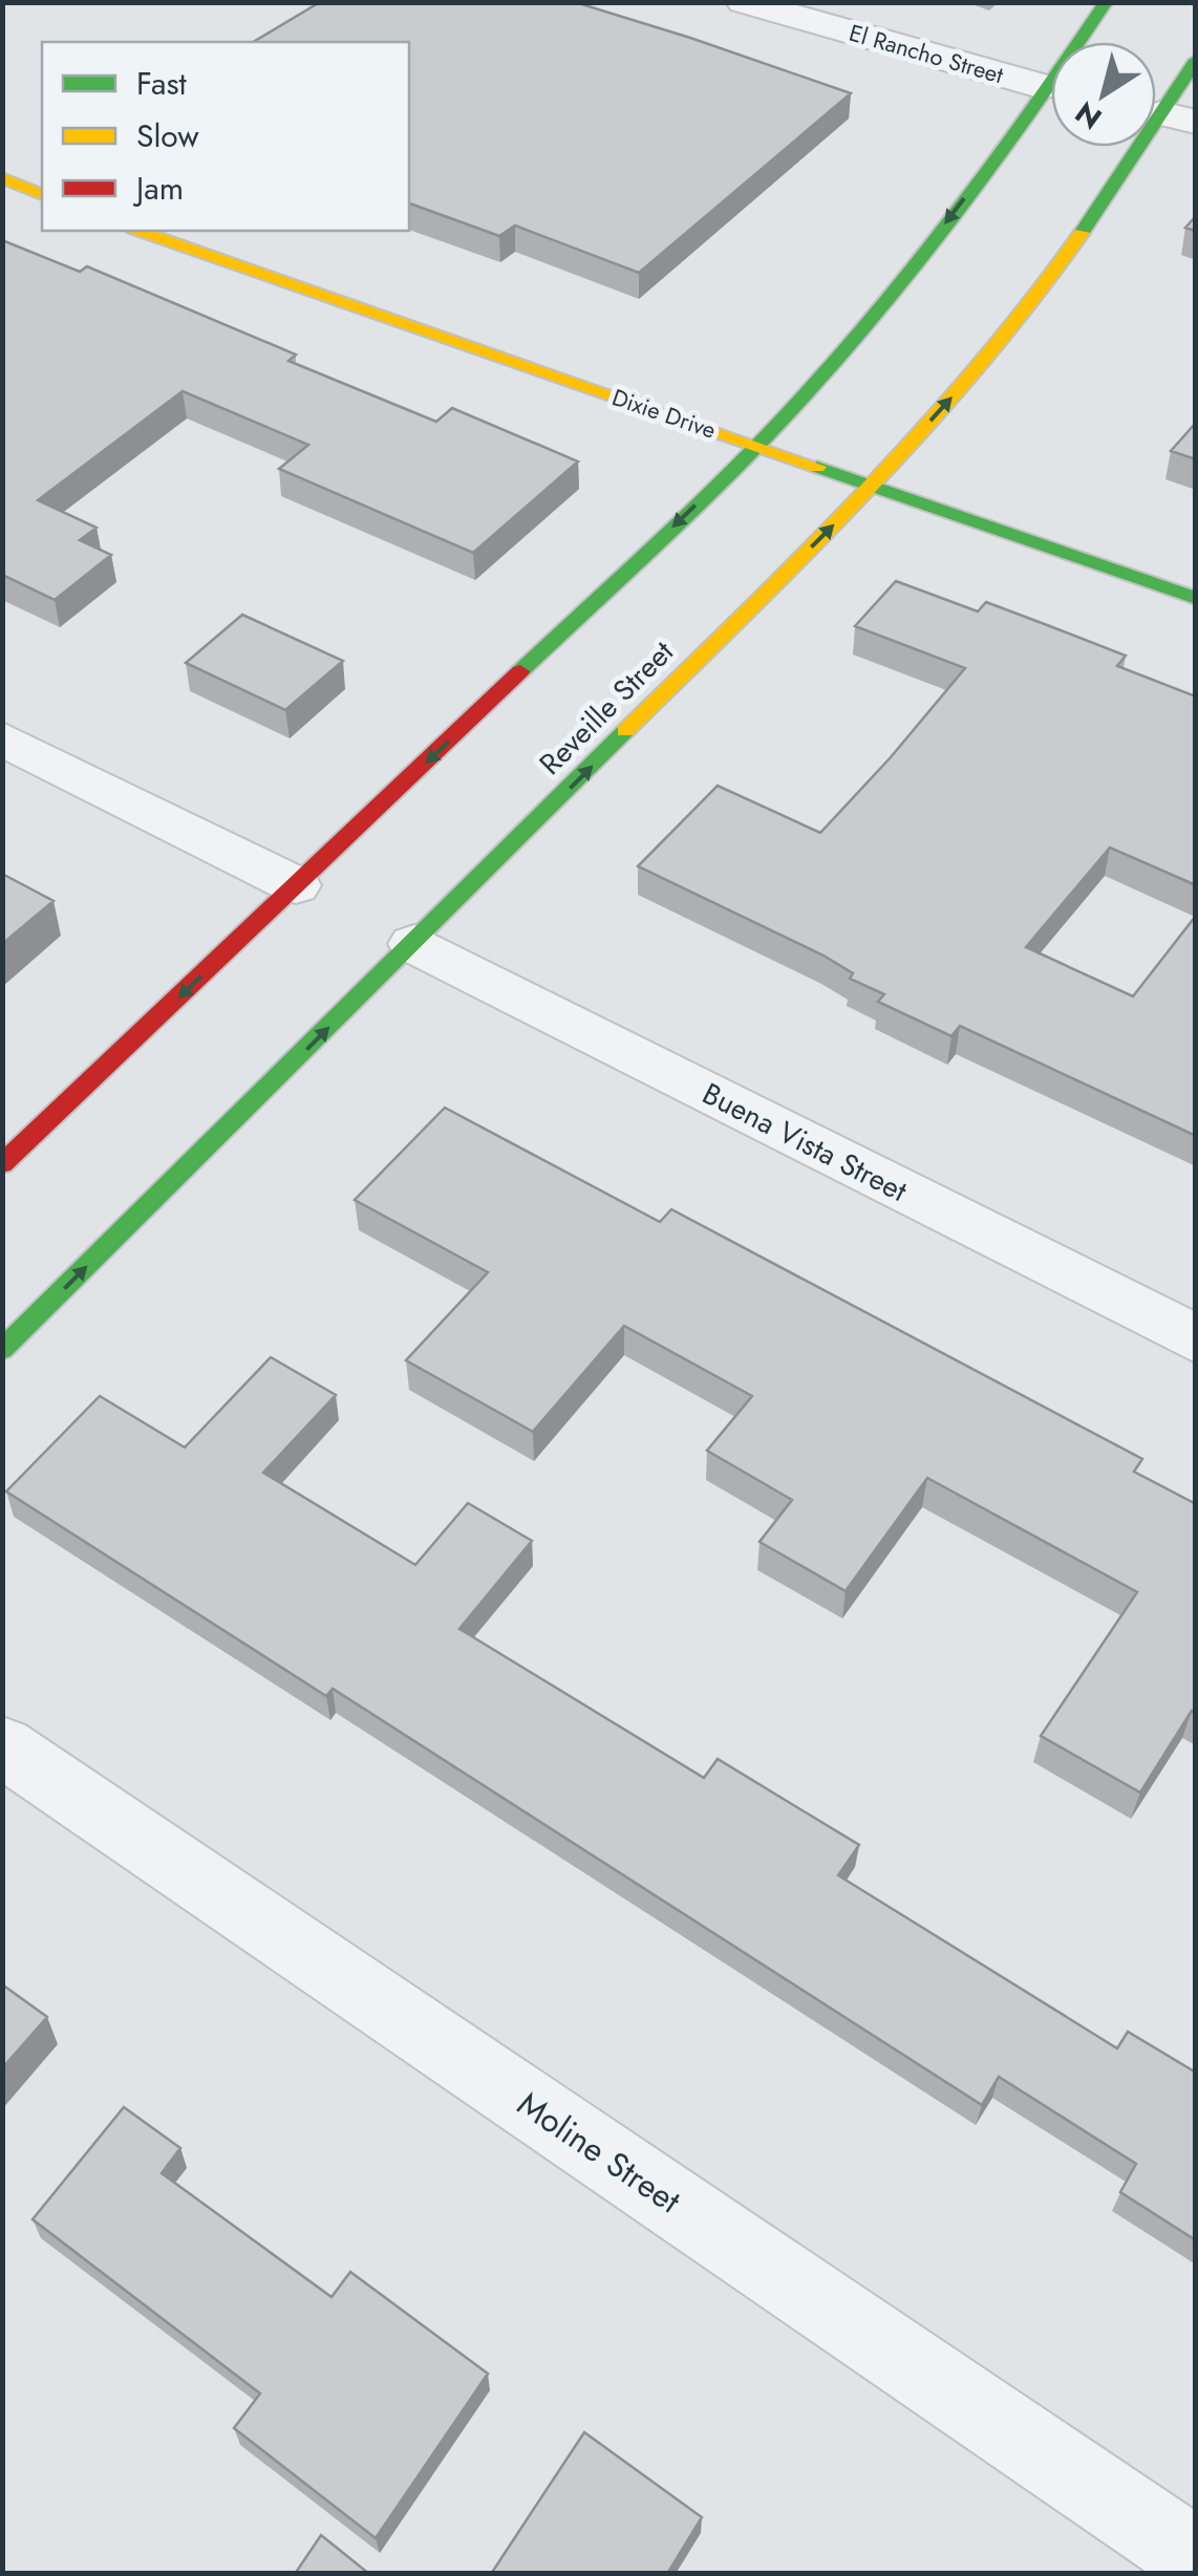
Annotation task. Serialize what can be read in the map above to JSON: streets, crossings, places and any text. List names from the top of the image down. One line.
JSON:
{"streets":{"main road":["Dixie Drive","Reveille Street"],"street":["El Rancho Street","Buena Vista Street","Moline Street"]},"crossings":[["Dixie Drive","Reveille Street"],["Reveille Street","Buena Vista Street"]],"legend":["Fast","Slow","Jam"],"north":"bottom left"}
